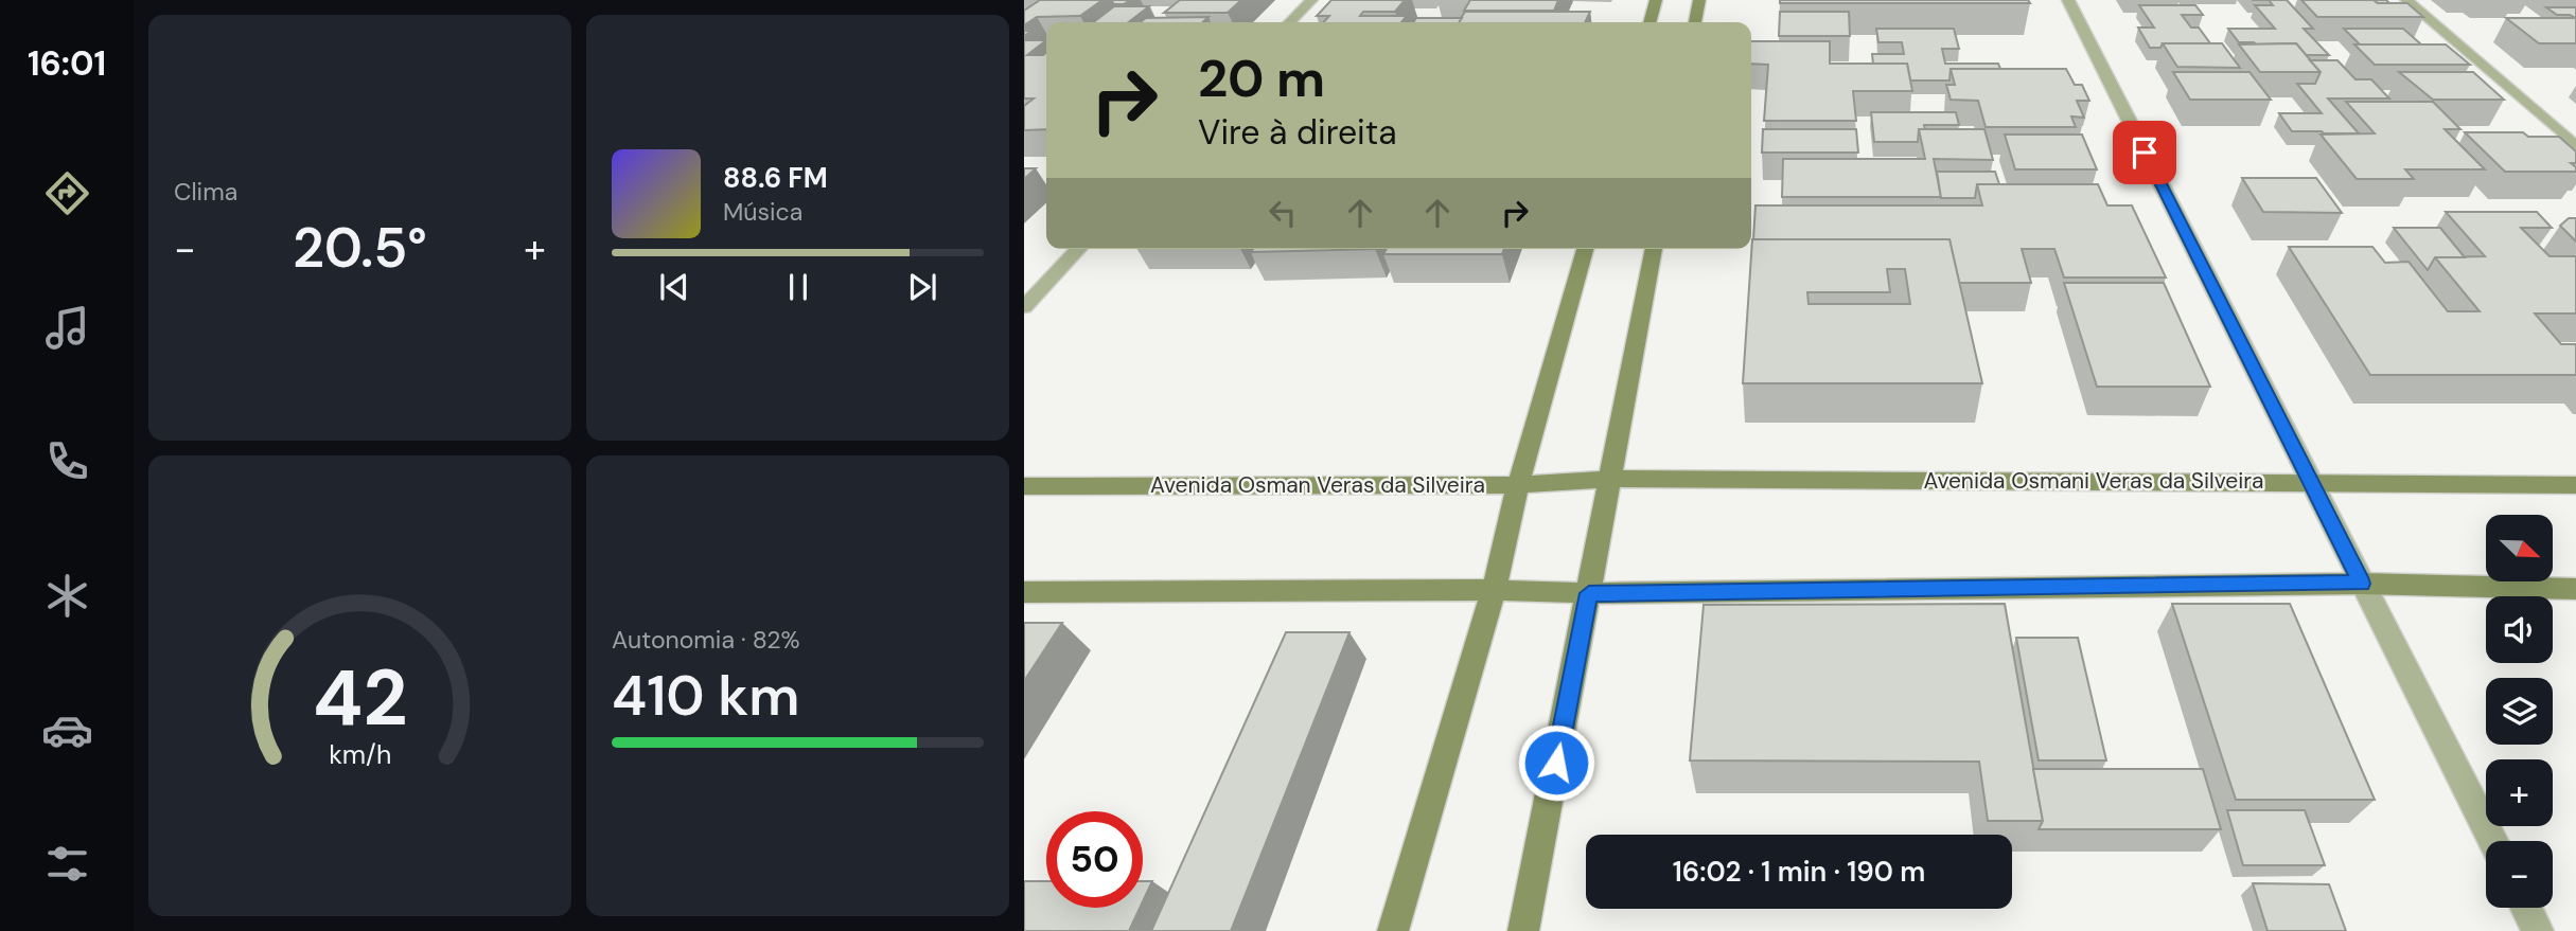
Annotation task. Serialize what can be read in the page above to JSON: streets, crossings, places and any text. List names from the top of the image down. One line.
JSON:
{"streets":{"main road":["Avenida Osmani Veras da Silveira","Avenida Osman Veras da Silveira"]},"crossings":[["Avenida Osmani Veras da Silveira","Avenida Osman Veras da Silveira"]],"north":"bottom right","page":{"tabs":"16:01","tile":["Clima",["Autonomia · 82%","410 km"]],"turn":["20 m","Vire à direita"],"song":["88.6 FM","Música"],"heat":["−","20.5°","+"],"map_buttons":["+","−"],"limit":"50","trip":"16:02 · 1 min · 190 m","gauge":["42","km/h"]}}
